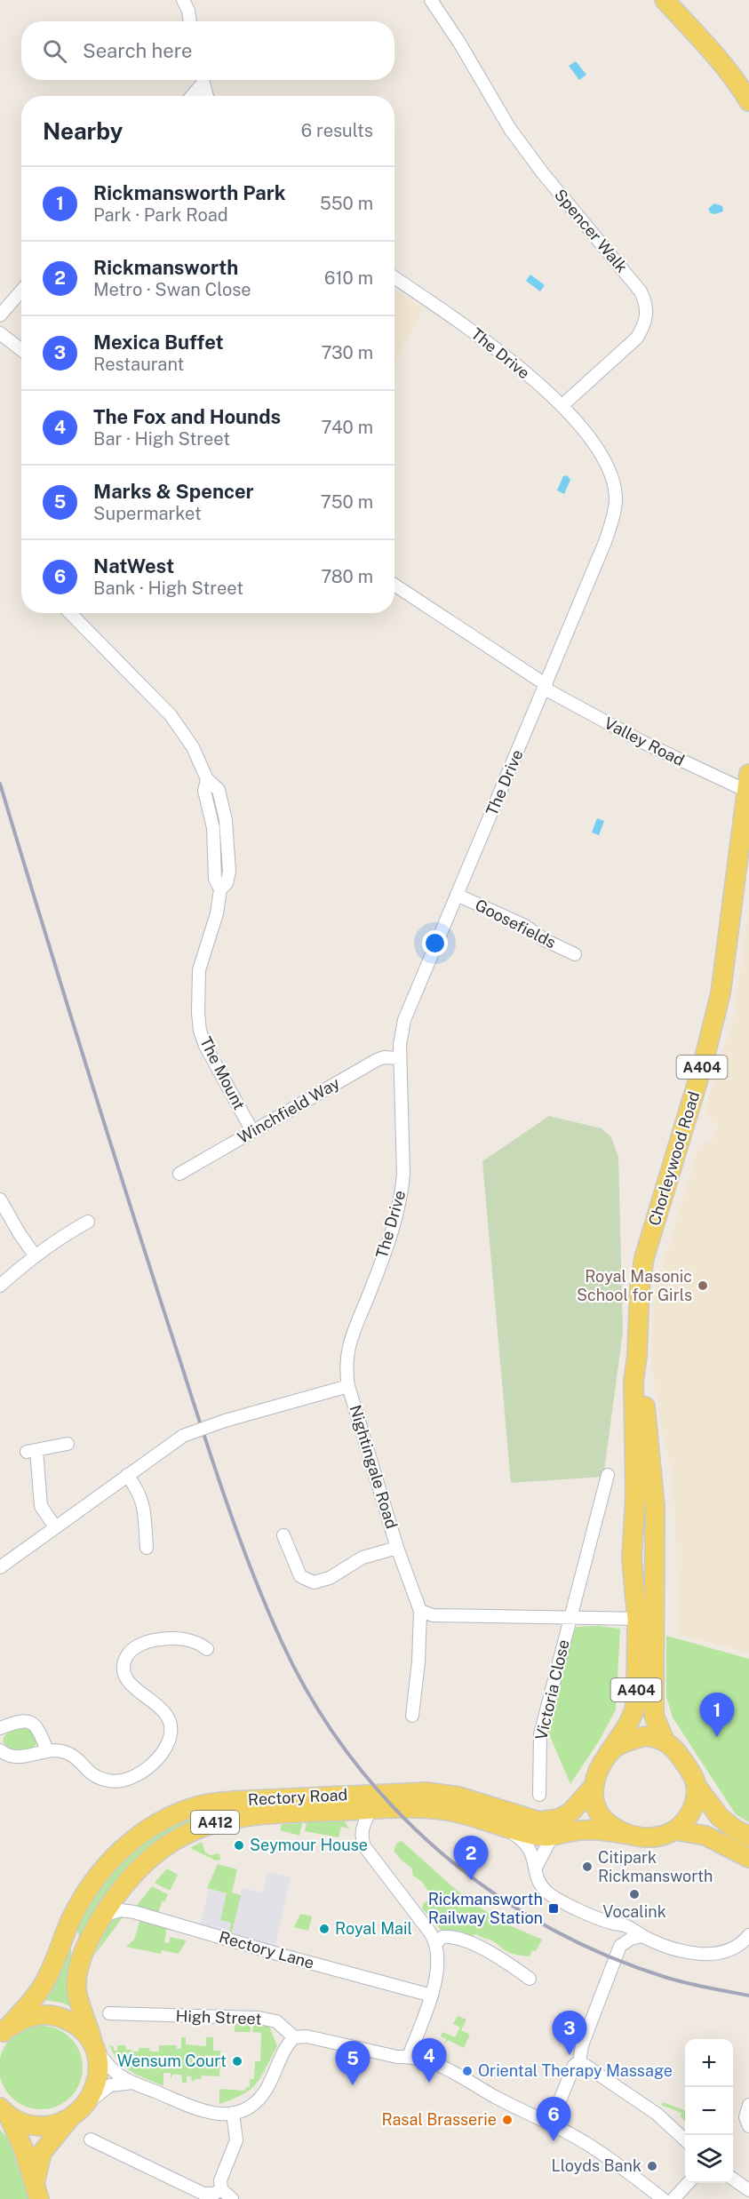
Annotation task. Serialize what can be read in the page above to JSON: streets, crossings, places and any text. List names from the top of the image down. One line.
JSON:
{"streets":{"main road":["A404","Chorleywood Road","Rectory Road","A412"],"street":["Spencer Walk","The Drive","Valley Road","Goosefields","The Mount","Winchfield Way","Nightingale Road","Victoria Close","Rectory Lane","High Street"]},"crossings":[["Spencer Walk","The Drive"],["The Drive","Valley Road"],["The Drive","Goosefields"],["The Drive","Winchfield Way"],["The Drive","Nightingale Road"],["Valley Road","Chorleywood Road"],["A404","Chorleywood Road"],["A404","Rectory Road"],["The Mount","Winchfield Way"],["Rectory Road","Rectory Lane"]],"places":{"other":["Royal Masonic School for Girls","Seymour House","Citipark Rickmansworth","Vocalink","Royal Mail","Wensum Court","Oriental Therapy Massage","Rasal Brasserie","Lloyds Bank"],"transit":["Rickmansworth Railway Station"]},"page":{"search":"Search here","heading":["Nearby","6 results"],"list":[{"mark":"1","name":"Rickmansworth Park","note":"Park · Park Road","value":"550 m"},{"mark":"2","name":"Rickmansworth","note":"Metro · Swan Close","value":"610 m"},{"mark":"3","name":"Mexica Buffet","note":"Restaurant","value":"730 m"},{"mark":"4","name":"The Fox and Hounds","note":"Bar · High Street","value":"740 m"},{"mark":"5","name":"Marks & Spencer","note":"Supermarket","value":"750 m"},{"mark":"6","name":"NatWest","note":"Bank · High Street","value":"780 m"}],"pins":["1","2","3","4","5","6"],"map_buttons":["+","−"]}}
